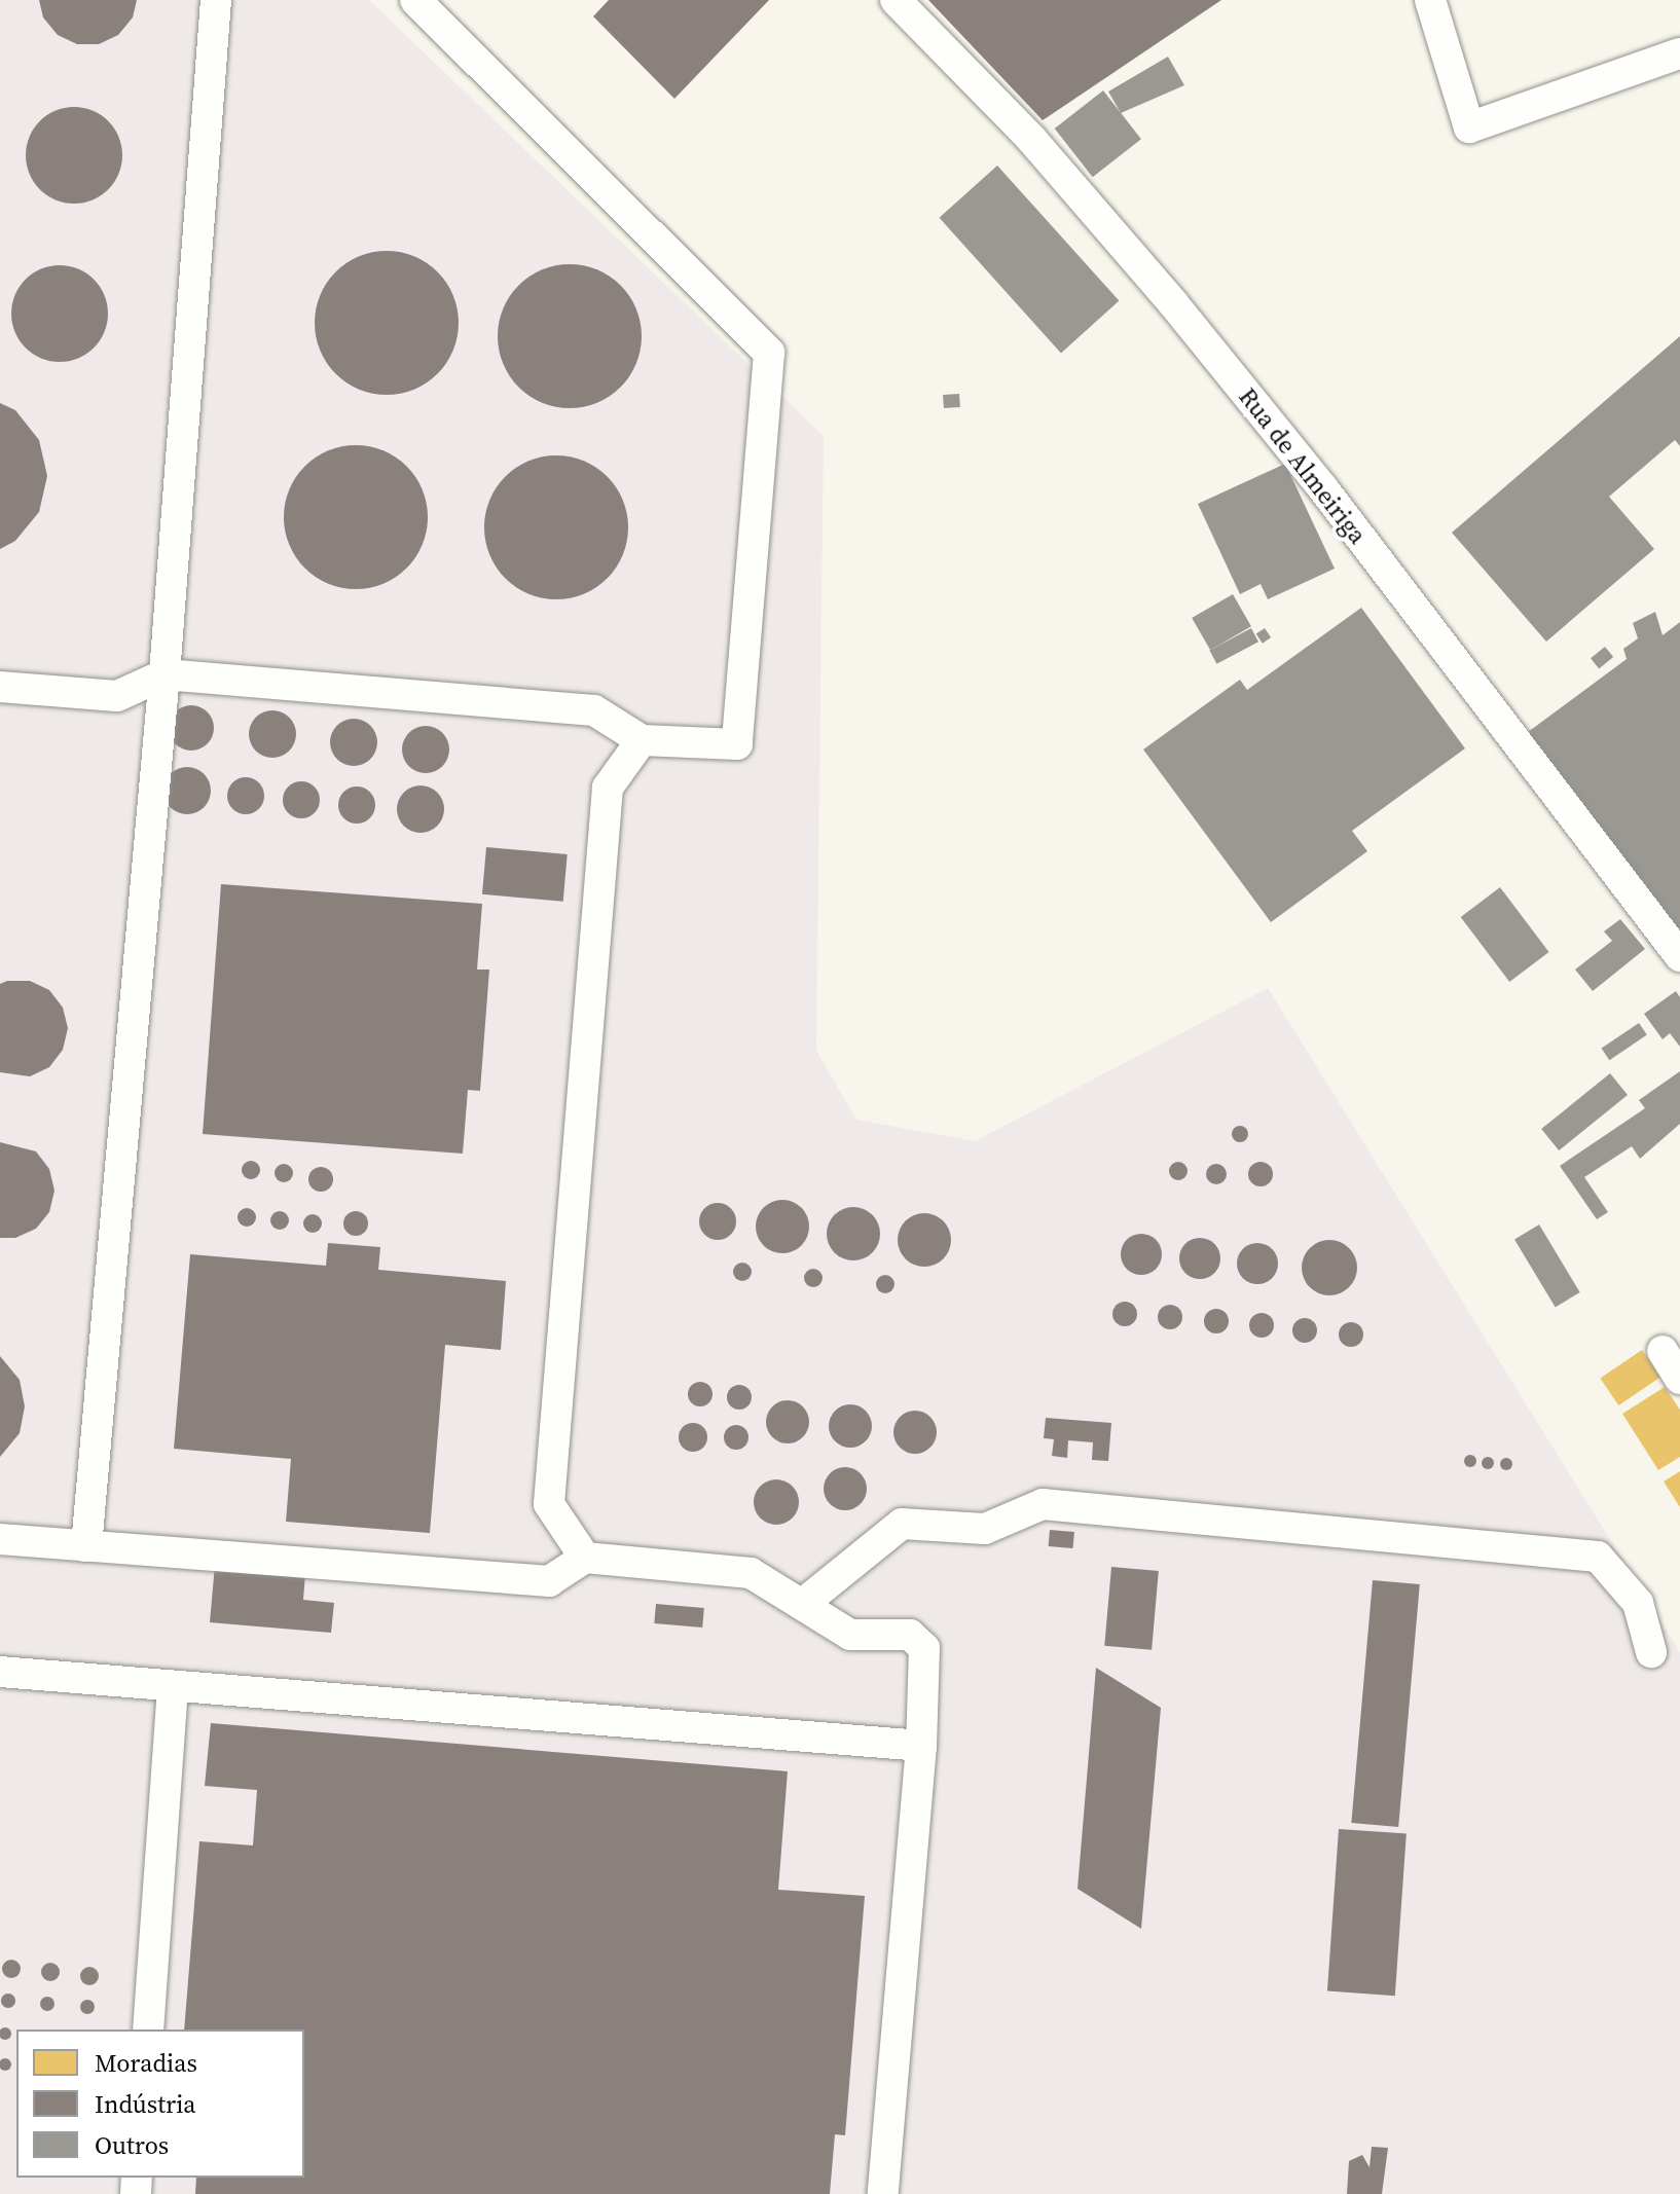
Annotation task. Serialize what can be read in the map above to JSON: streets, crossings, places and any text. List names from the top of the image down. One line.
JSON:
{"streets":{"street":["Rua de Almeiriga"]},"legend":["Moradias","Indústria","Outros"]}
